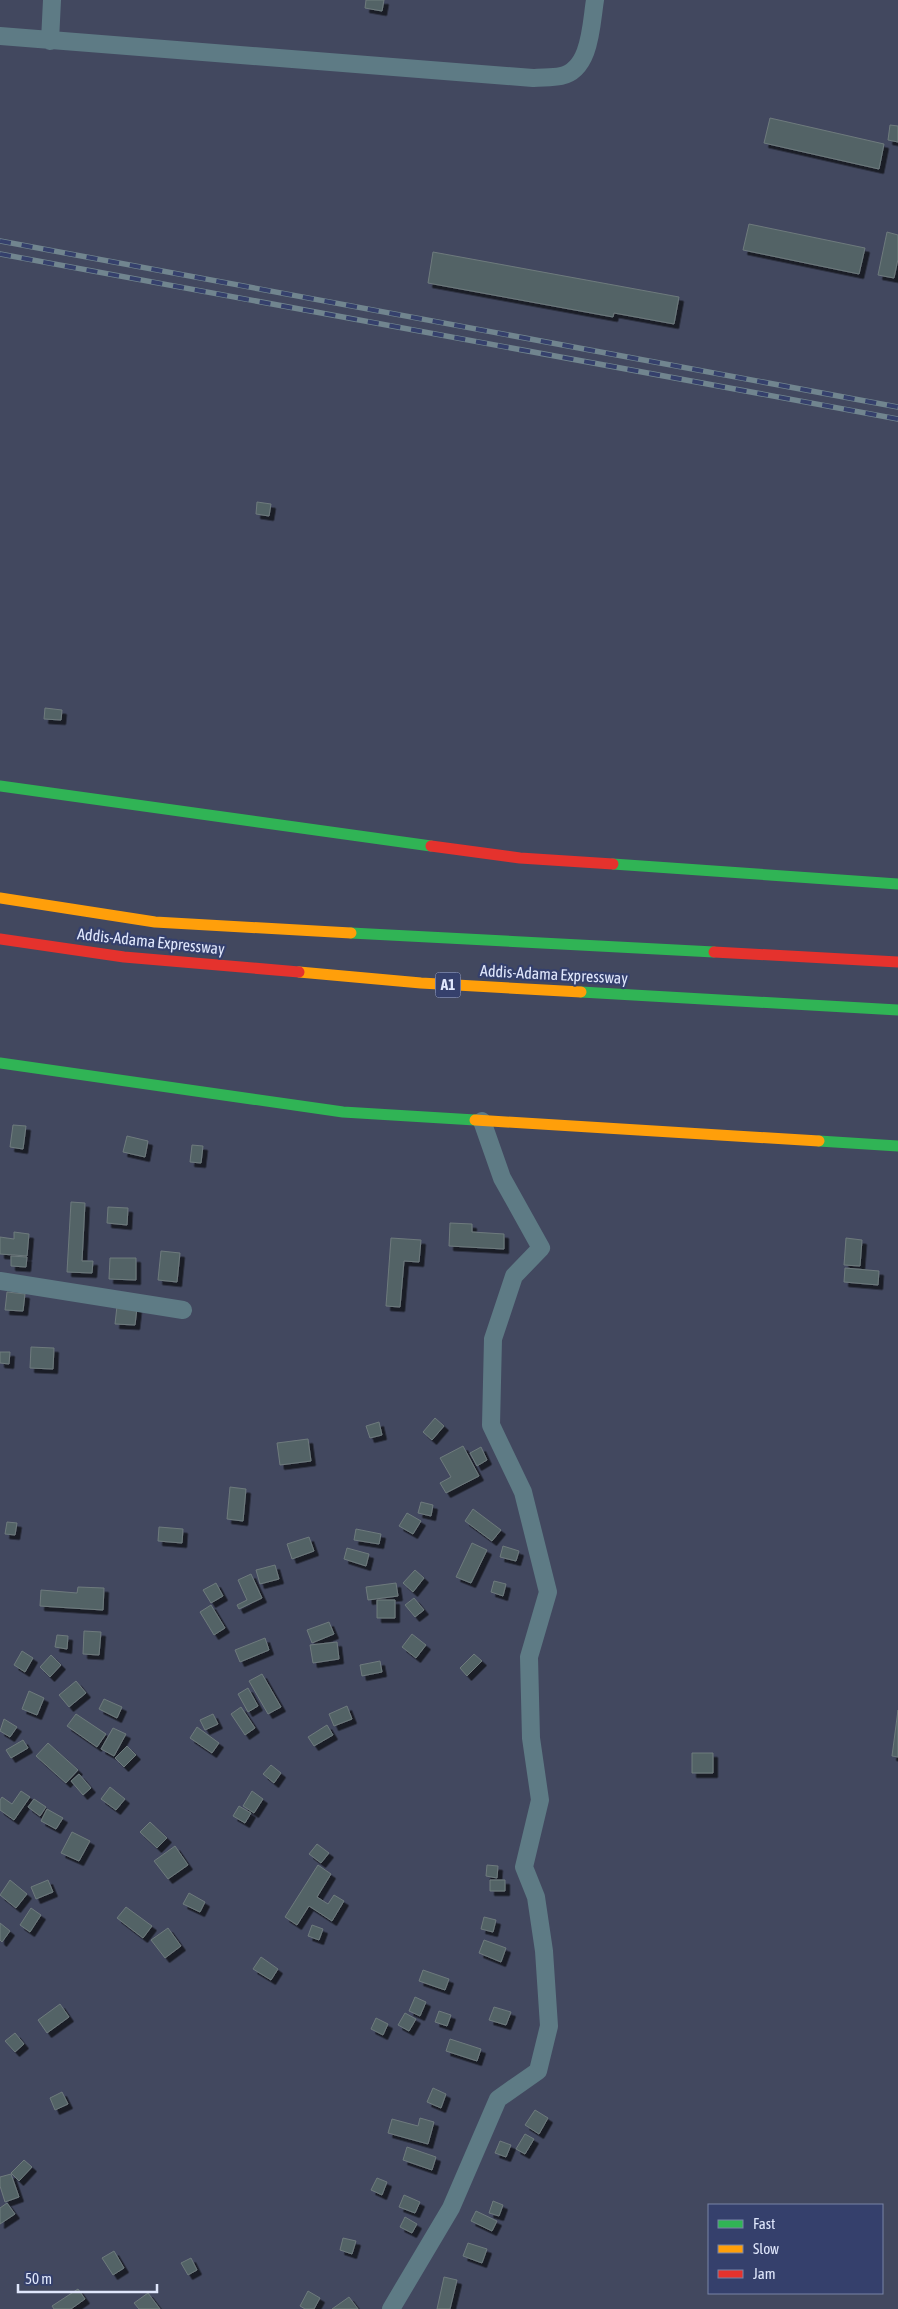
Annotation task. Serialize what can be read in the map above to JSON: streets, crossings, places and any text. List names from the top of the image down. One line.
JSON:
{"streets":{"main road":["Addis-Adama Expressway","A1"]},"legend":["Fast","Slow","Jam"],"scale_bar":"50 m"}
